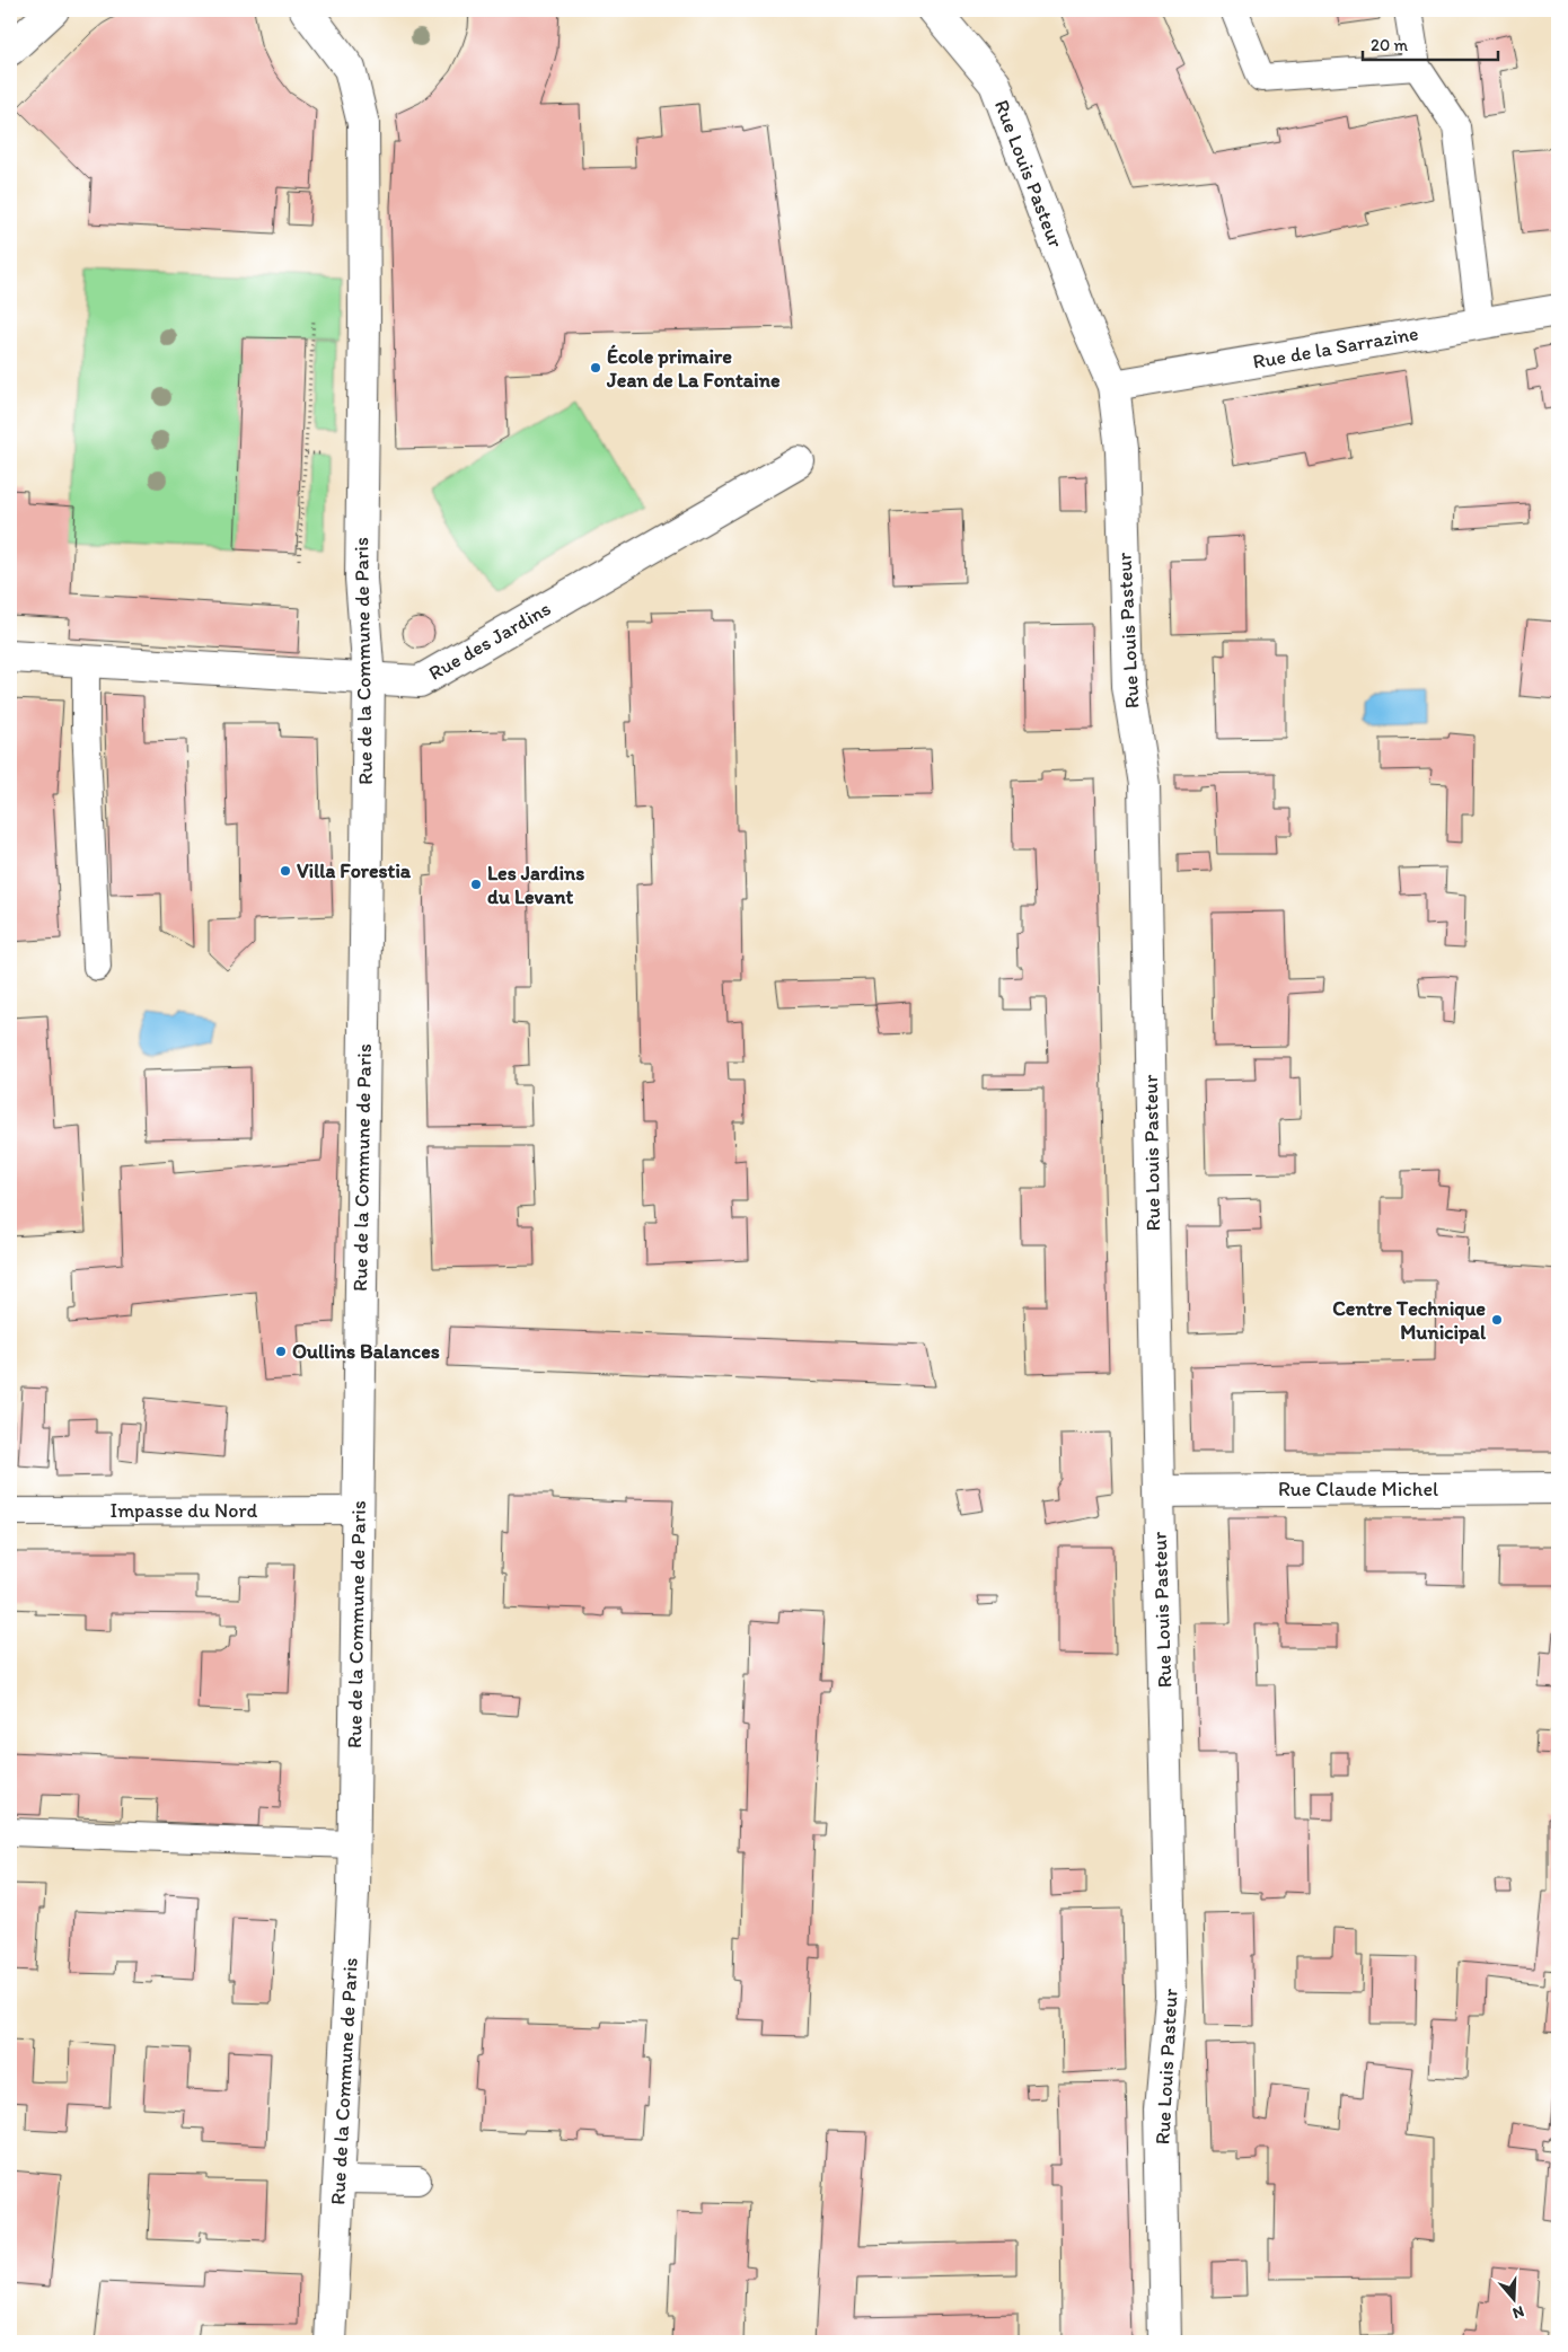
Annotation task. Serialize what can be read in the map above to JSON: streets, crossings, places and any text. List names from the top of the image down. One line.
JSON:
{"streets":{"street":["Rue Louis Pasteur","Rue de la Sarrazine","Rue des Jardins","Rue de la Commune de Paris","Rue Claude Michel"],"lane":["Impasse du Nord"]},"crossings":[["Rue Louis Pasteur","Rue de la Sarrazine"],["Rue Louis Pasteur","Rue Claude Michel"],["Rue des Jardins","Rue de la Commune de Paris"],["Rue de la Commune de Paris","Impasse du Nord"]],"places":["École primaire Jean de La Fontaine","Villa Forestia","Les Jardins du Levant","Centre Technique Municipal","Oullins Balances"],"scale_bar":"20 m","north":"bottom"}
